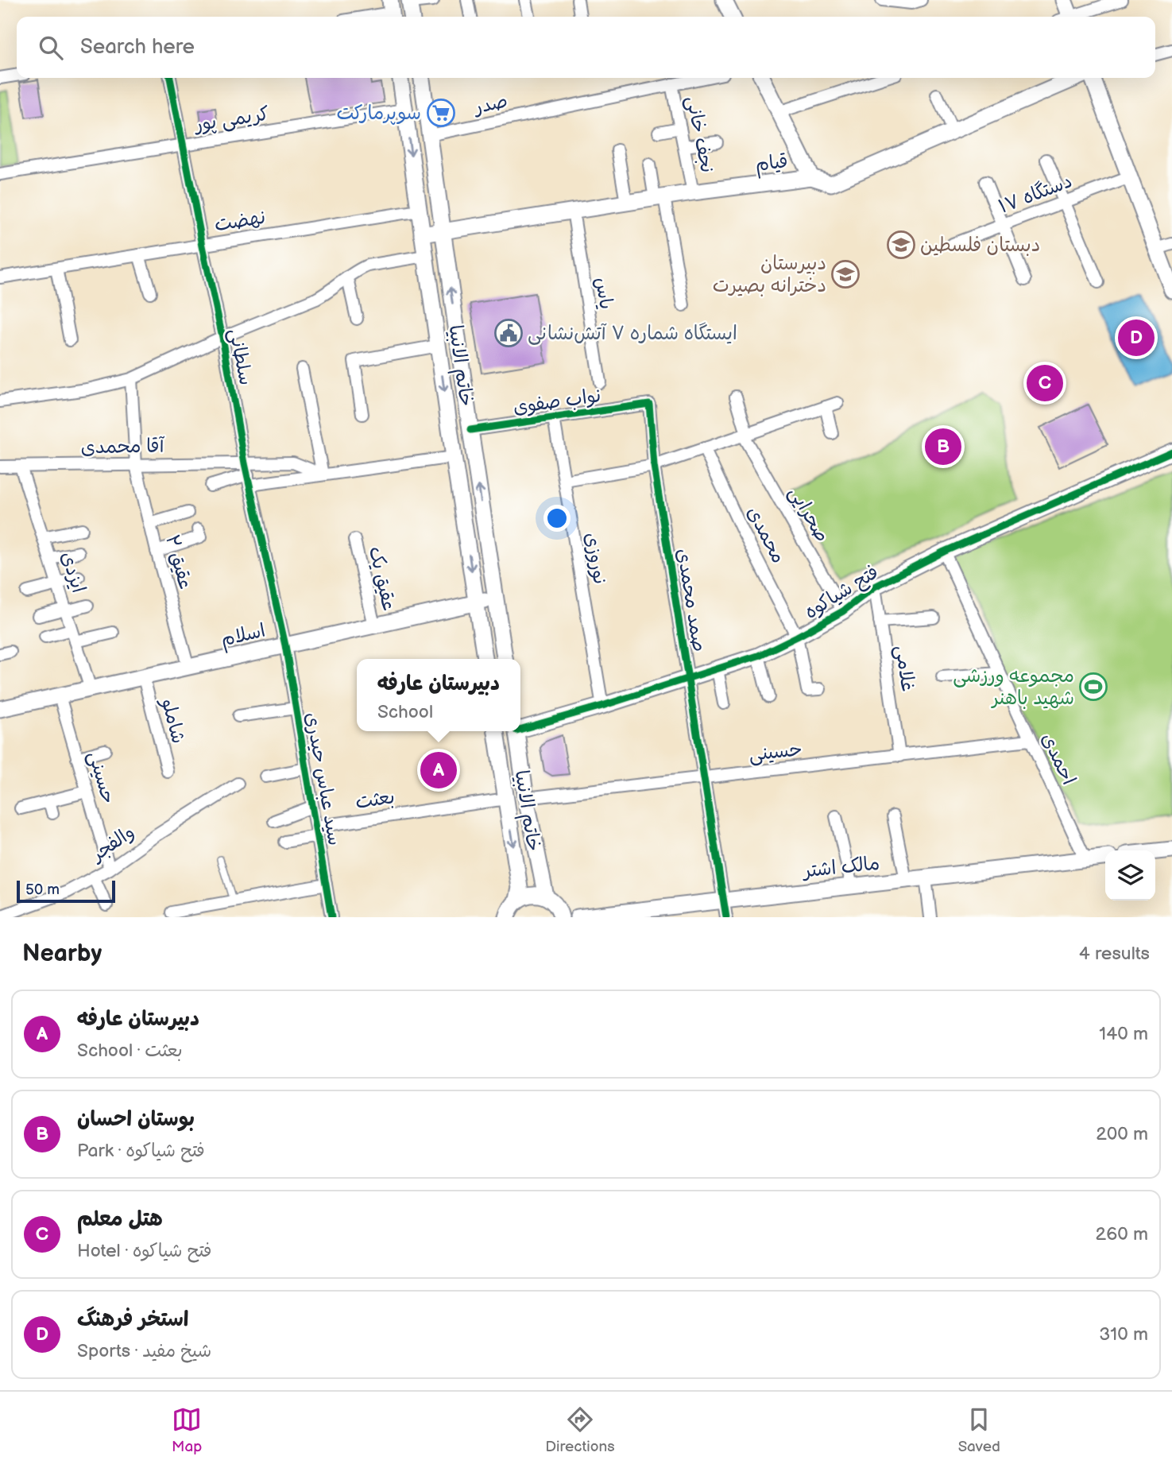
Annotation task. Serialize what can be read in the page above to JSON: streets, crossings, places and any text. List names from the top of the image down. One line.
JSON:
{"streets":{"street":["صدر","کریمی پور","نجف خانی","قیام","۱۷ دستگاه","نهضت","یاس","سلطانی","خاتم الانبیا","نواب صفوی","آقا محمدی","صحرایی","محمدی","نوروزی","عقیق ۲","ایزدی","عقیق یک","فتح شیاکوه","صمد محمدی","اسلام","غلامی","شاملو","حسینی","احمدی","سید عباس حیدری","بعثت","والفجر","مالک اشتر"]},"crossings":[["صدر","نجف خانی"],["صدر","خاتم الانبیا"],["کریمی پور","سلطانی"],["کریمی پور","خاتم الانبیا"],["نجف خانی","قیام"],["قیام","یاس"],["قیام","خاتم الانبیا"],["نهضت","سلطانی"],["نهضت","خاتم الانبیا"],["سلطانی","آقا محمدی"],["سلطانی","اسلام"],["سلطانی","سید عباس حیدری"],["خاتم الانبیا","نواب صفوی"],["خاتم الانبیا","اسلام"],["خاتم الانبیا","حسینی"],["خاتم الانبیا","بعثت"],["نواب صفوی","نوروزی"],["نواب صفوی","صمد محمدی"],["آقا محمدی","عقیق ۲"],["آقا محمدی","ایزدی"],["صحرایی","فتح شیاکوه"],["محمدی","فتح شیاکوه"],["نوروزی","فتح شیاکوه"],["عقیق ۲","اسلام"],["ایزدی","اسلام"],["عقیق یک","اسلام"],["فتح شیاکوه","صمد محمدی"],["فتح شیاکوه","غلامی"],["فتح شیاکوه","احمدی"],["صمد محمدی","حسینی"],["صمد محمدی","مالک اشتر"],["اسلام","شاملو"],["اسلام","حسینی"],["اسلام","سید عباس حیدری"],["غلامی","حسینی"],["حسینی","احمدی"],["حسینی","والفجر"],["احمدی","مالک اشتر"],["سید عباس حیدری","بعثت"]],"places":{"supermarket":["سوپرمارکت"],"school or university":["دبستان فلسطین","دبیرستان دخترانه بصیرت"],"public building":["ایستگاه شماره ۷ آتش‌نشانی"],"sports":["مجموعه ورزشی شهید باهنر"]},"scale_bar":"50 m","page":{"search":"Search here","pins":["D","C","B","A"],"popup":["دبیرستان عارفه","School"],"scale":"50 m","heading":["Nearby","4 results"],"list":[{"mark":"A","name":"دبیرستان عارفه","note":"School · بعثت","value":"140 m"},{"mark":"B","name":"بوستان احسان","note":"Park · فتح شیاکوه","value":"200 m"},{"mark":"C","name":"هتل معلم","note":"Hotel · فتح شیاکوه","value":"260 m"},{"mark":"D","name":"استخر فرهنگ","note":"Sports · شیخ مفید","value":"310 m"}],"nav":["Map","Directions","Saved"]}}
